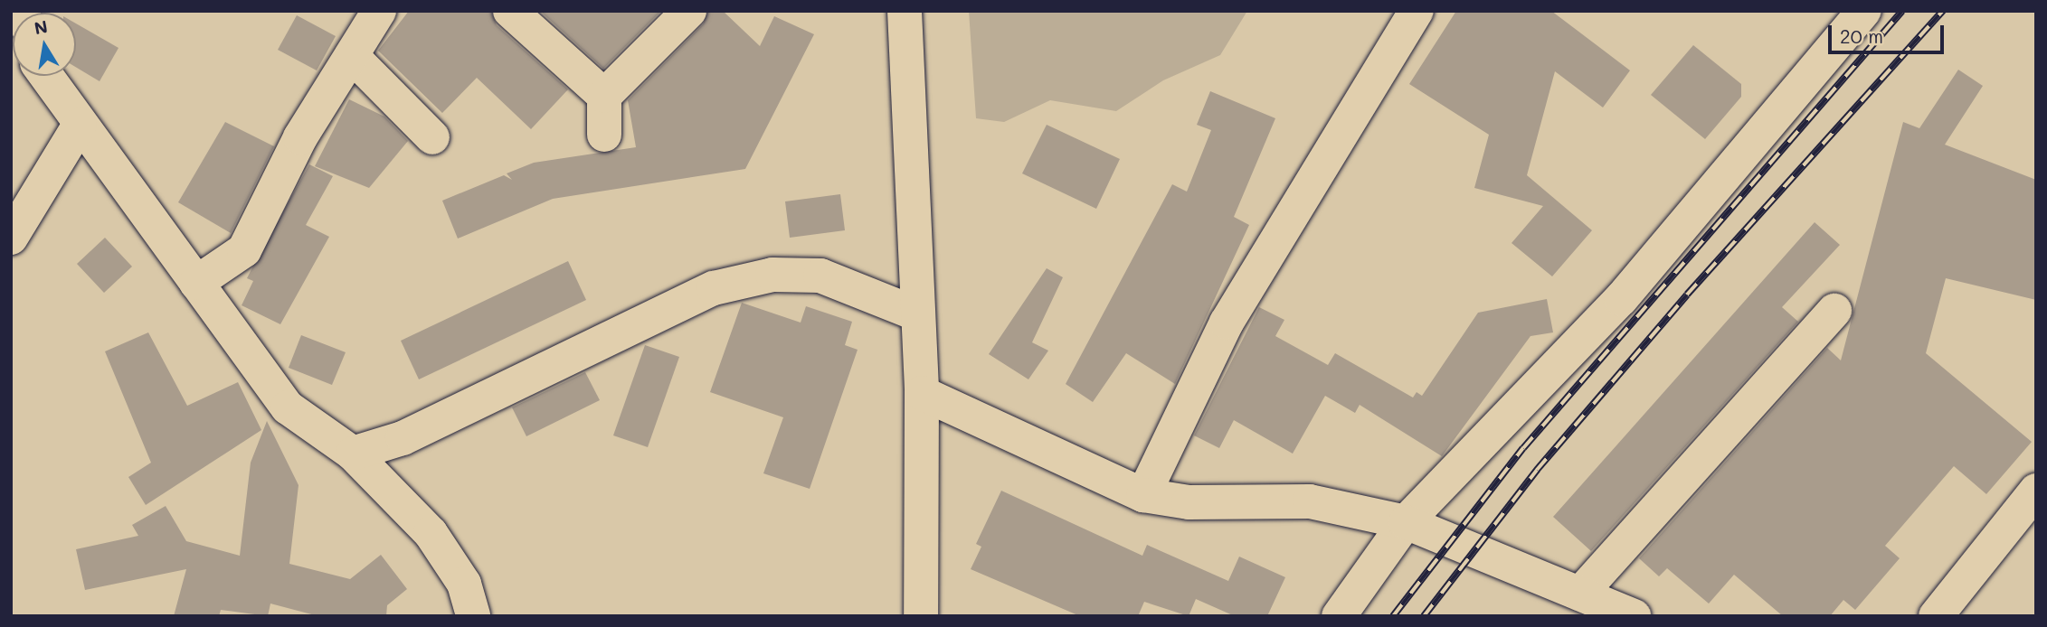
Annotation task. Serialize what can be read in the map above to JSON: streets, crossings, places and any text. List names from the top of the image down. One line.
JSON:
{"scale_bar":"20 m","north":"top"}
